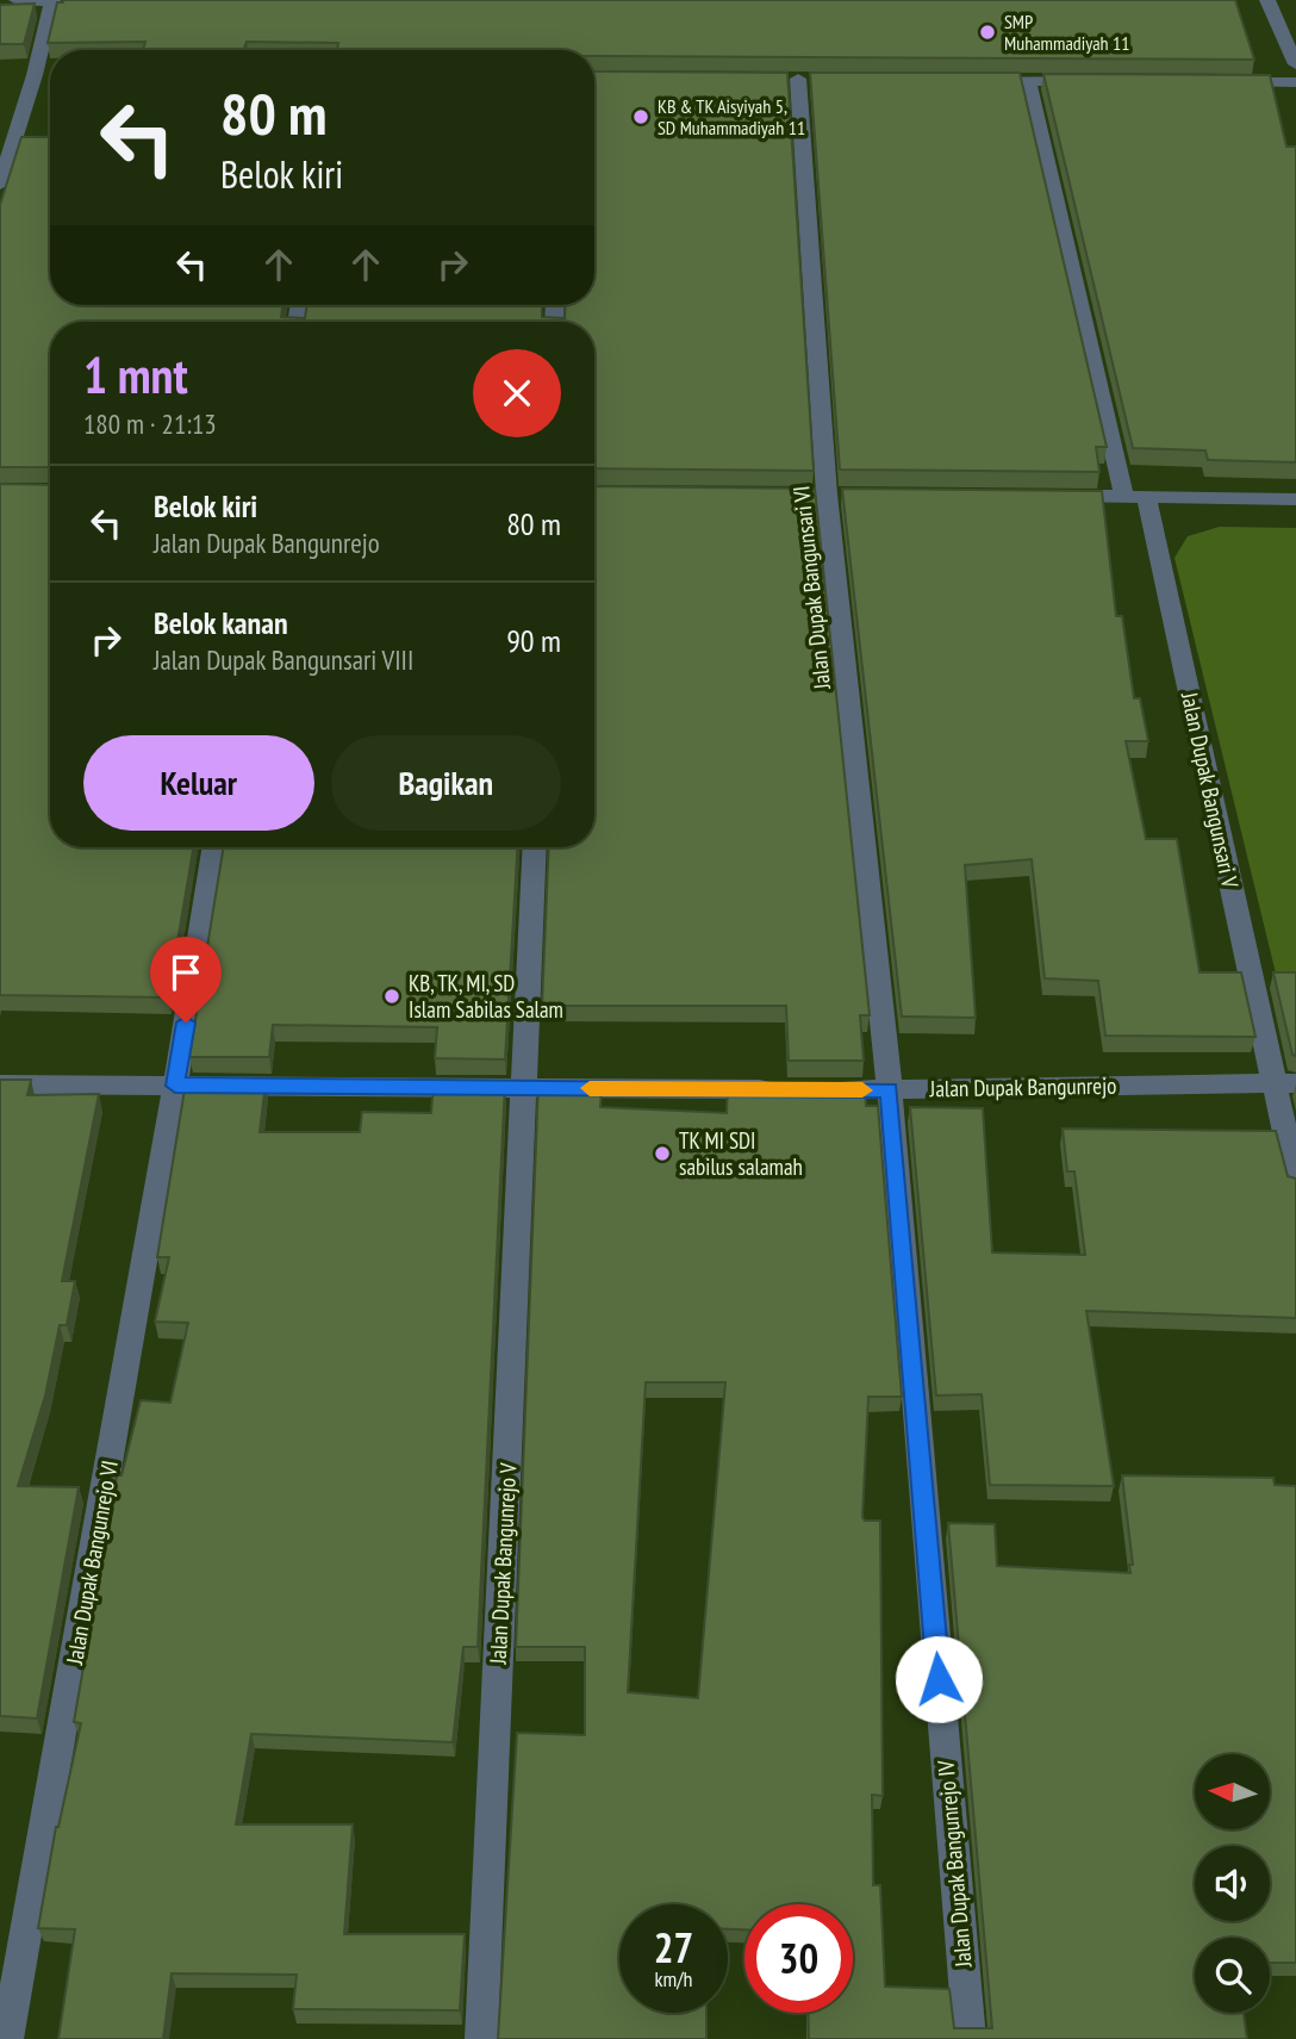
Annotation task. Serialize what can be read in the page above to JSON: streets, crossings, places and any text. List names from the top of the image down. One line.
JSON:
{"streets":{"street":["Jalan Dupak Bangunsari VI","Jalan Dupak Bangunsari V","Jalan Dupak Bangunrejo","Jalan Dupak Bangunrejo VI","Jalan Dupak Bangunrejo V","Jalan Dupak Bangunrejo IV"]},"crossings":[["Jalan Dupak Bangunsari VI","Jalan Dupak Bangunrejo"],["Jalan Dupak Bangunsari VI","Jalan Dupak Bangunrejo IV"],["Jalan Dupak Bangunsari V","Jalan Dupak Bangunrejo"],["Jalan Dupak Bangunrejo","Jalan Dupak Bangunrejo VI"],["Jalan Dupak Bangunrejo","Jalan Dupak Bangunrejo V"],["Jalan Dupak Bangunrejo","Jalan Dupak Bangunrejo IV"]],"places":["SMP Muhammadiyah 11","KB & TK Aisyiyah 5, SD Muhammadiyah 11","KB, TK, MI, SD Islam Sabilas Salam","TK MI SDI sabilus salamah"],"north":"left","page":{"turn":["80 m","Belok kiri"],"heading":["1 mnt","180 m · 21:13"],"list":[{"name":"Belok kiri","note":"Jalan Dupak Bangunrejo","value":"80 m"},{"name":"Belok kanan","note":"Jalan Dupak Bangunsari VIII","value":"90 m"}],"buttons":["Keluar","Bagikan"],"speed":"27 km/h","limit":"30"}}
